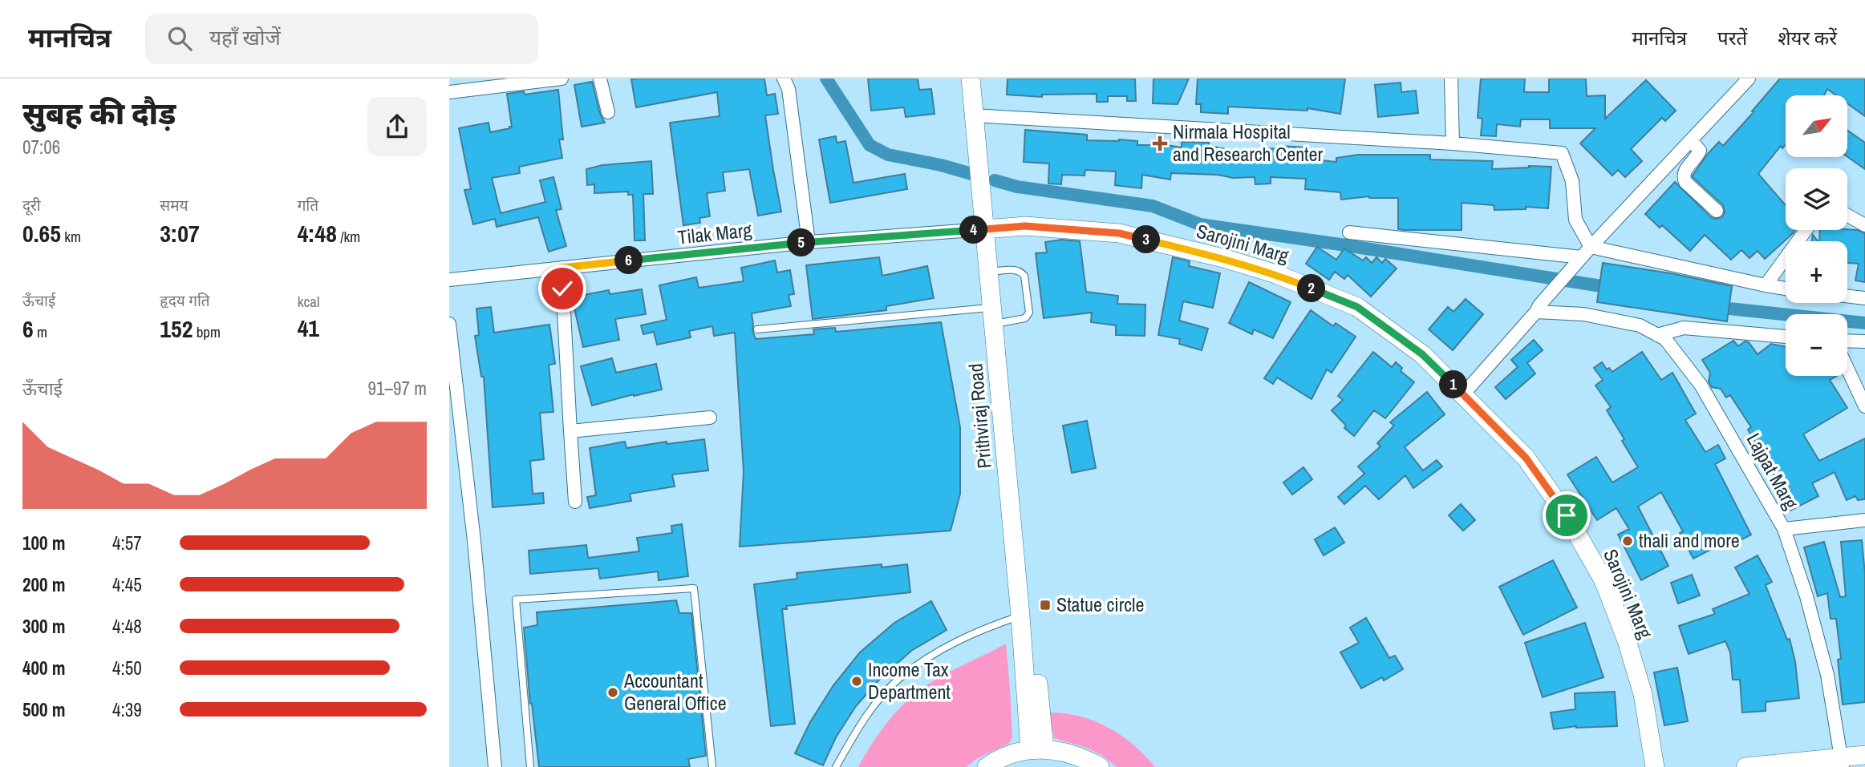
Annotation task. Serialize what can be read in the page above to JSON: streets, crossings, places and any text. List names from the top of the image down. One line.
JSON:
{"streets":{"street":["Tilak Marg","Sarojini Marg","Prithviraj Road","Lajpat Marg"]},"crossings":[["Tilak Marg","Sarojini Marg"],["Tilak Marg","Prithviraj Road"],["Sarojini Marg","Prithviraj Road"]],"places":{"health":["Nirmala Hospital and Research Center"],"other":["thali and more","Income Tax Department","Accountant General Office"],"transit":["Statue circle"]},"north":"top right","page":{"header":"मानचित्र","search":"यहाँ खोजें","nav":["मानचित्र","परतें","शेयर करें"],"heading":["सुबह की दौड़","07:06"],"map_buttons":["+","−"],"stats":[["दूरी","0.65 km"],["समय","3:07"],["गति","4:48 /km"],["ऊँचाई","6 m"],["हृदय गति","152 bpm"],["kcal","41"]],"pins":["4","3","5","6","2","1"],"chart":["ऊँचाई","91–97 m"],"list":[{"name":"100 m","note":"4:57"},{"name":"200 m","note":"4:45"},{"name":"300 m","note":"4:48"},{"name":"400 m","note":"4:50"},{"name":"500 m","note":"4:39"}]}}
